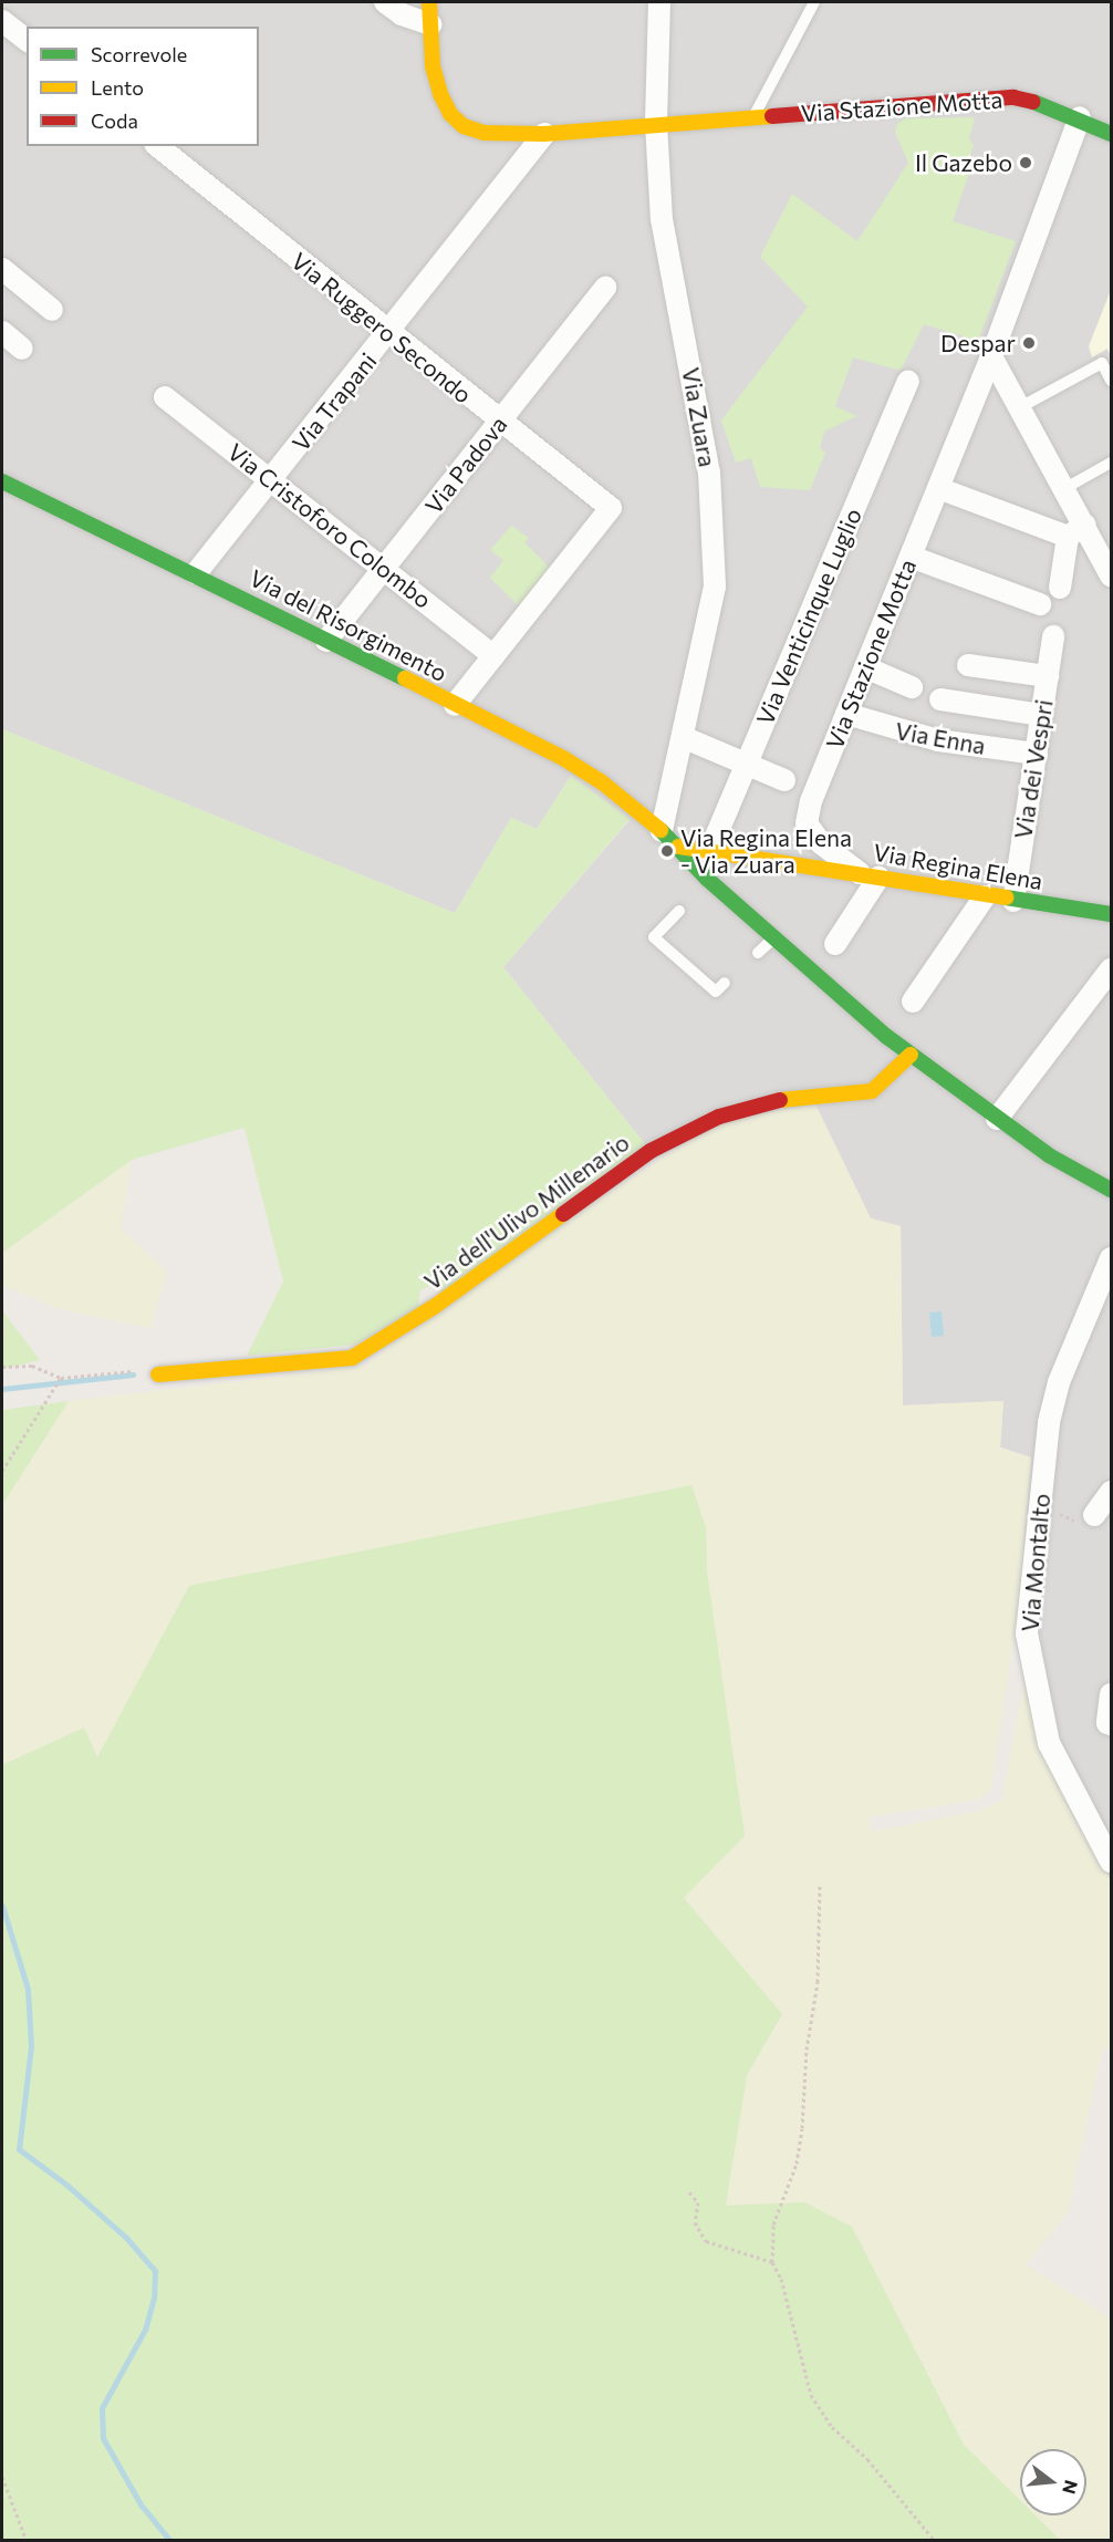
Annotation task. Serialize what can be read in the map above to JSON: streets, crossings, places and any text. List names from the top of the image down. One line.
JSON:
{"streets":{"street":["Via Stazione Motta","Via Ruggero Secondo","Via Trapani","Via Zuara","Via Padova","Via Cristoforo Colombo","Via Venticinque Luglio","Via del Risorgimento","Via Enna","Via dei Vespri","Via Regina Elena","Via dell'Ulivo Millenario","Via Montalto"]},"crossings":[["Via Stazione Motta","Via Trapani"],["Via Stazione Motta","Via Zuara"],["Via Stazione Motta","Via Enna"],["Via Stazione Motta","Via Regina Elena"],["Via Ruggero Secondo","Via Trapani"],["Via Ruggero Secondo","Via Padova"],["Via Ruggero Secondo","Via Cristoforo Colombo"],["Via Trapani","Via Cristoforo Colombo"],["Via Trapani","Via del Risorgimento"],["Via Zuara","Via del Risorgimento"],["Via Padova","Via Cristoforo Colombo"],["Via Padova","Via del Risorgimento"],["Via Venticinque Luglio","Via Regina Elena"],["Via del Risorgimento","Via Regina Elena"],["Via del Risorgimento","Via dell'Ulivo Millenario"],["Via Enna","Via dei Vespri"],["Via dei Vespri","Via Regina Elena"]],"places":["Il Gazebo","Despar","Via Regina Elena - Via Zuara"],"legend":["Scorrevole","Lento","Coda"],"north":"right"}
